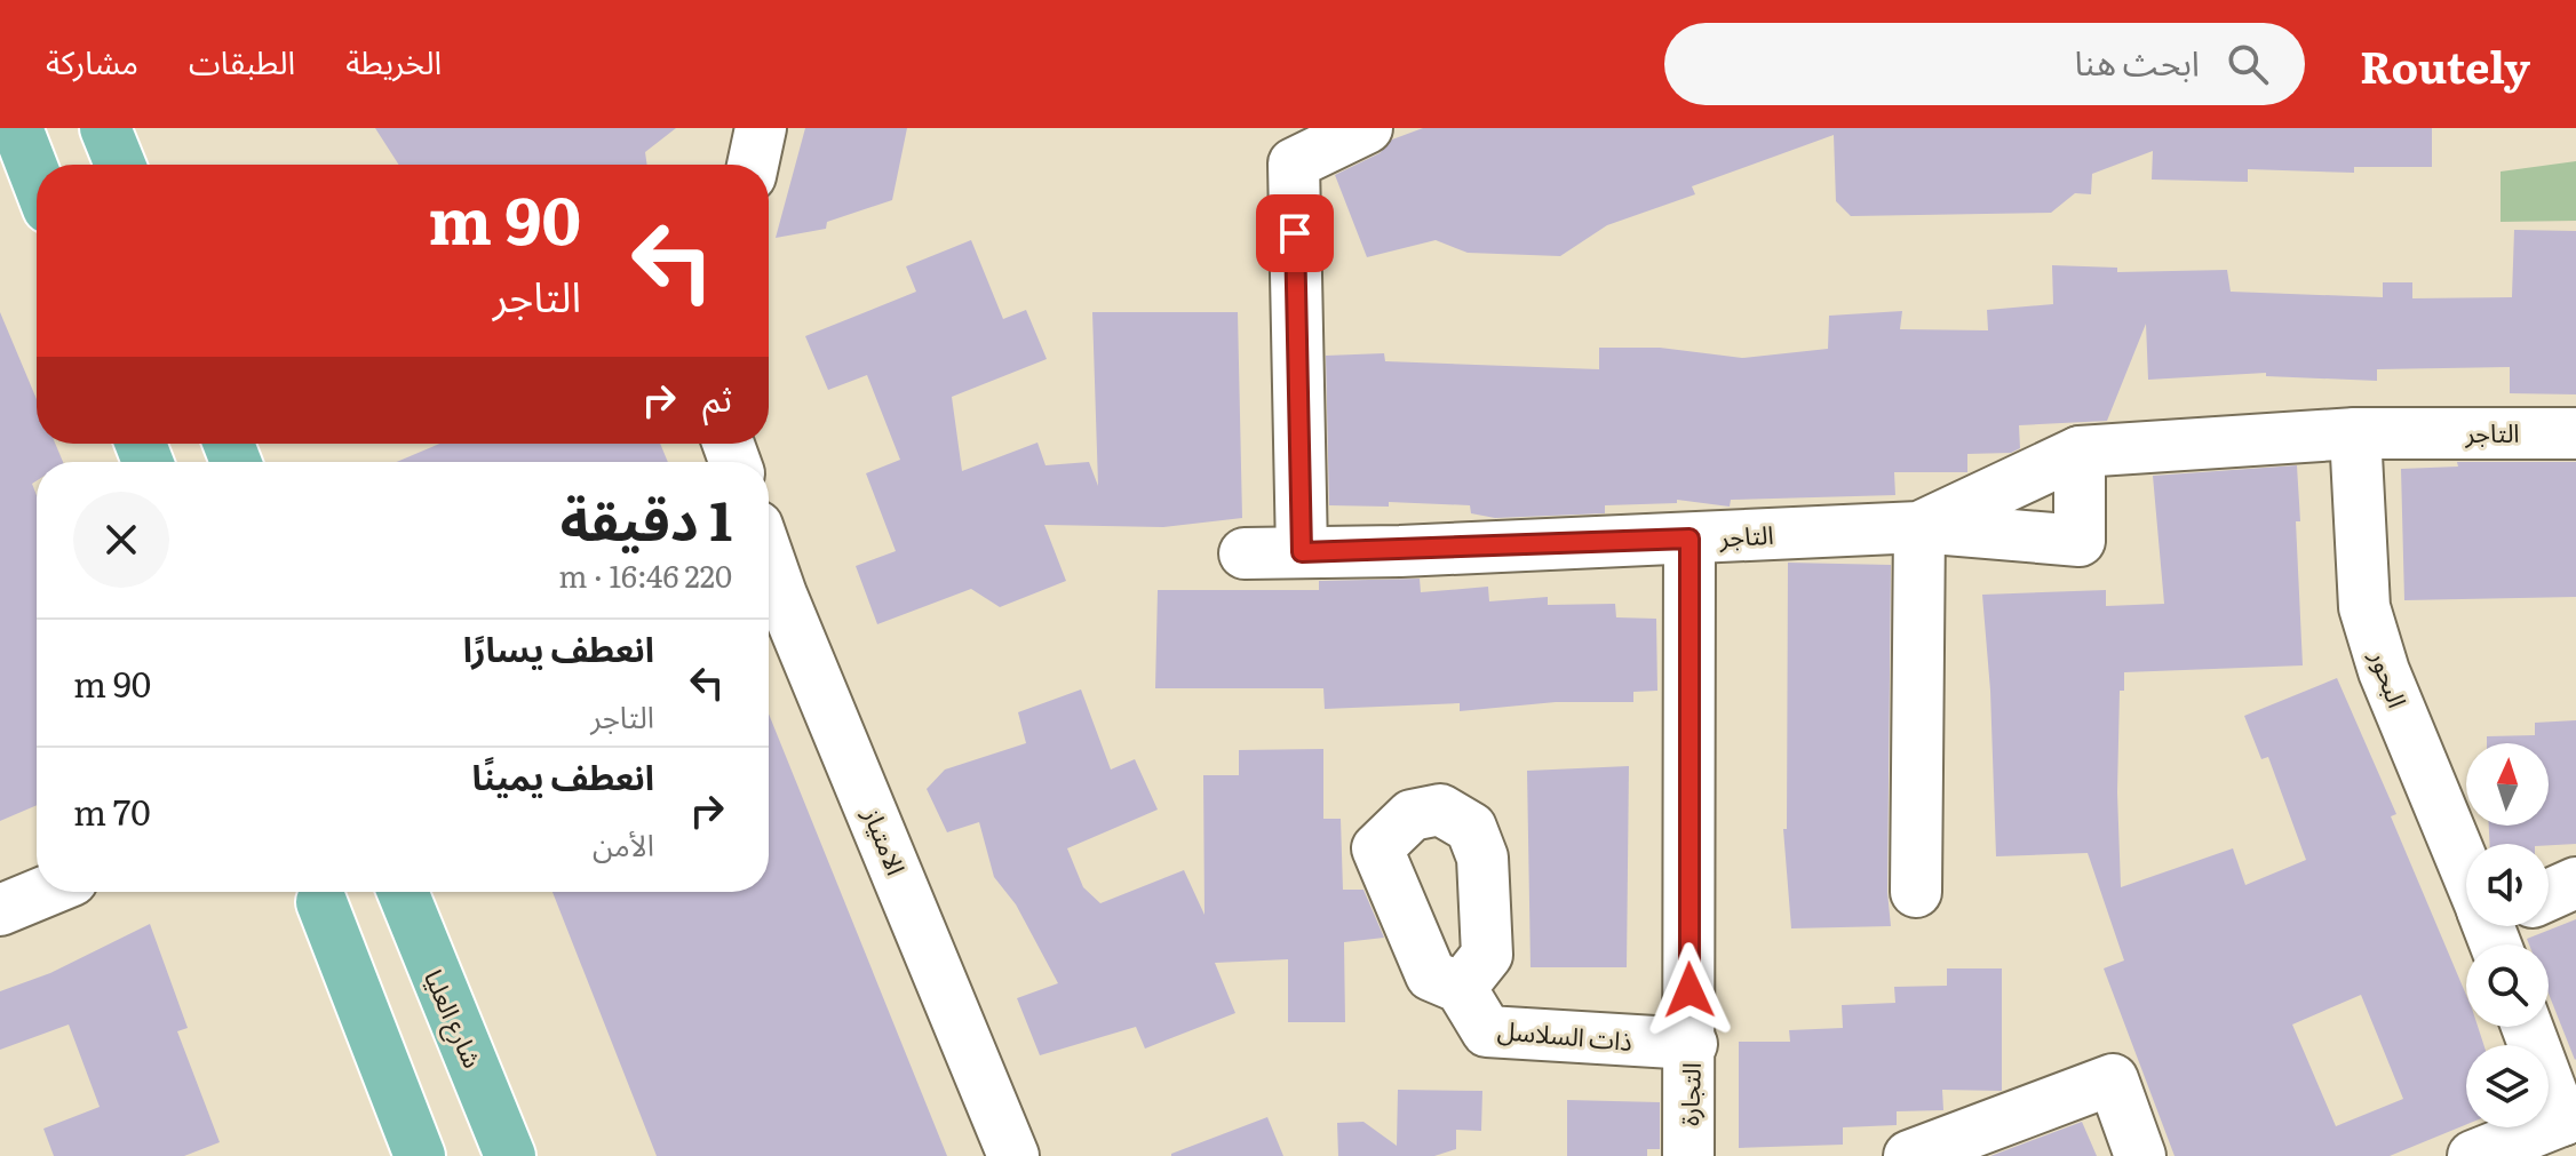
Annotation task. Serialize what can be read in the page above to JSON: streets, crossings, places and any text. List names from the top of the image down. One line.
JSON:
{"streets":{"main road":["شارع العليا"],"street":["التاجر","البحور","الامتياز","ذات السلاسل","التجارة"]},"crossings":[["التاجر","البحور"],["التاجر","التجارة"],["ذات السلاسل","التجارة"]],"north":"top","page":{"header":"Routely","search":"ابحث هنا","nav":["الخريطة","الطبقات","مشاركة"],"turn":["90 m","التاجر"],"then":"ثم","heading":["1 دقيقة","220 m · 16:46"],"list":[{"name":"انعطف يسارًا","note":"التاجر","value":"90 m"},{"name":"انعطف يمينًا","note":"الأمن","value":"70 m"}]}}
